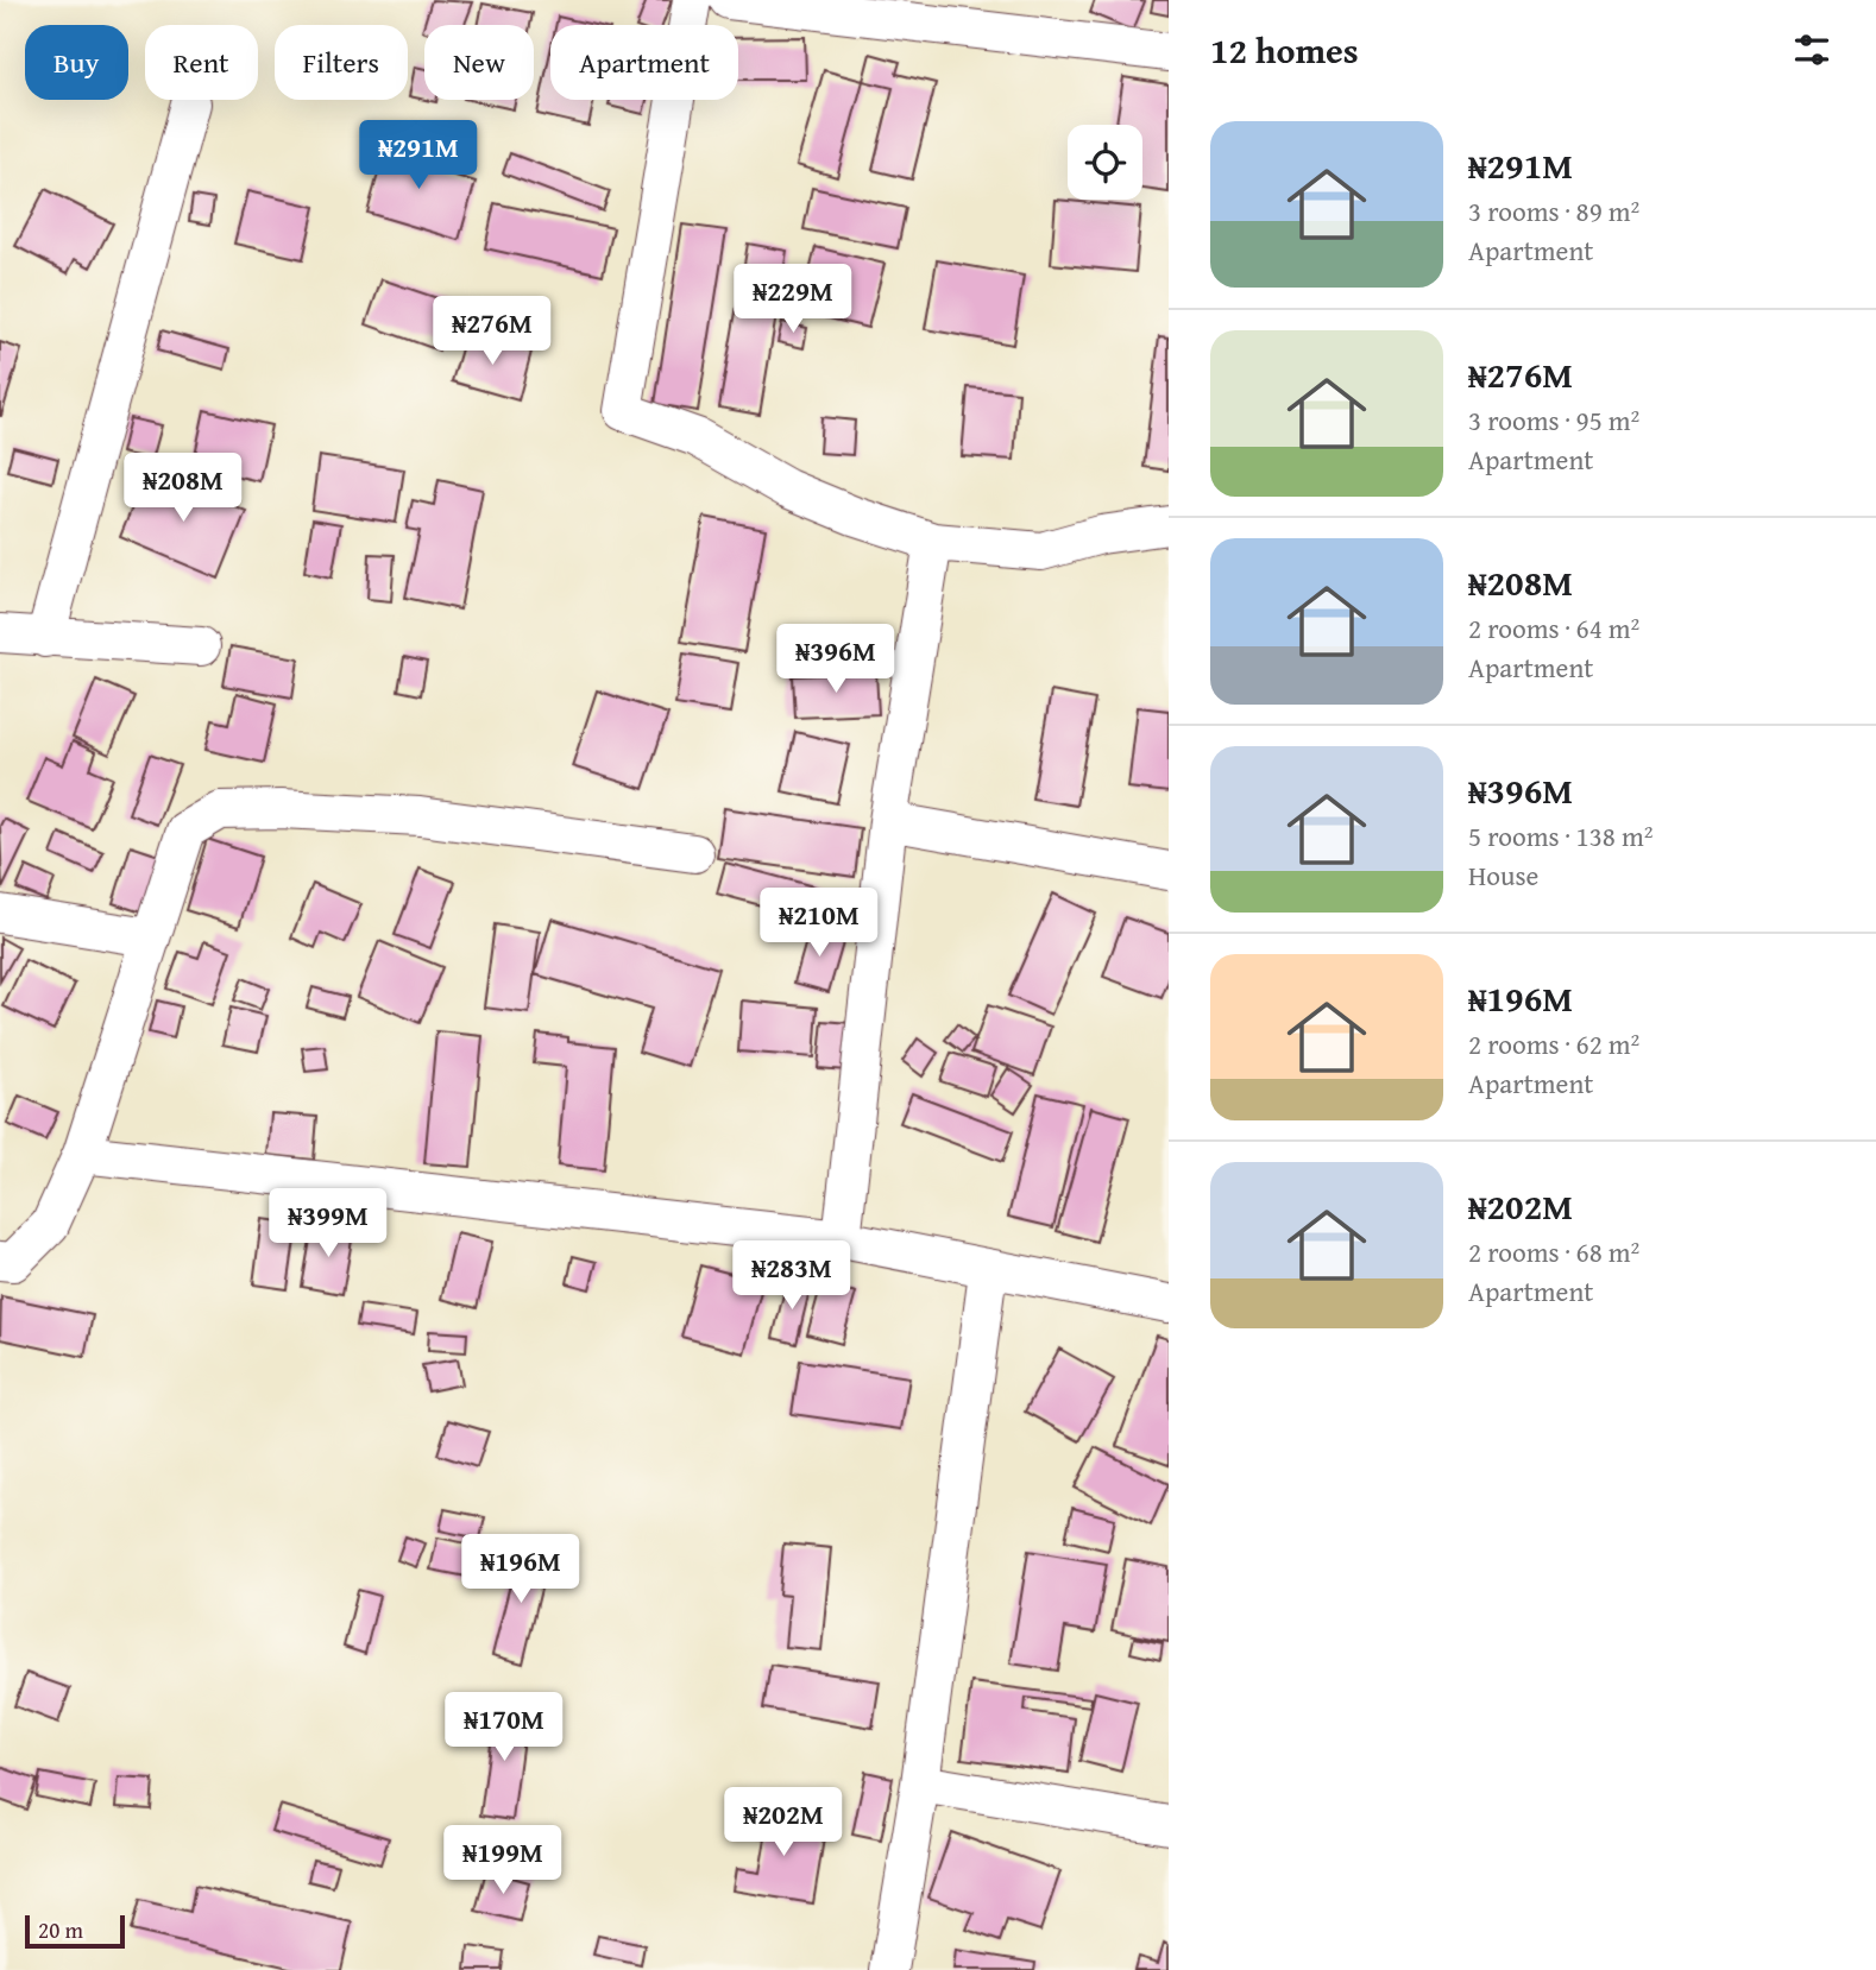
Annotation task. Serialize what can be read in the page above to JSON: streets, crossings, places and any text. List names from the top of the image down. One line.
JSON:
{"scale_bar":"20 m","page":{"heading":"12 homes","chip":["Buy","Rent","Filters","New","Apartment"],"list":[{"name":"₦291M","note":"3 rooms · 89 m² · Apartment"},{"name":"₦276M","note":"3 rooms · 95 m² · Apartment"},{"name":"₦208M","note":"2 rooms · 64 m² · Apartment"},{"name":"₦396M","note":"5 rooms · 138 m² · House"},{"name":"₦196M","note":"2 rooms · 62 m² · Apartment"},{"name":"₦202M","note":"2 rooms · 68 m² · Apartment"}],"price":["₦291M","₦229M","₦276M","₦208M","₦396M","₦210M","₦399M","₦283M","₦196M","₦170M","₦202M","₦199M"],"scale":"20 m"}}
